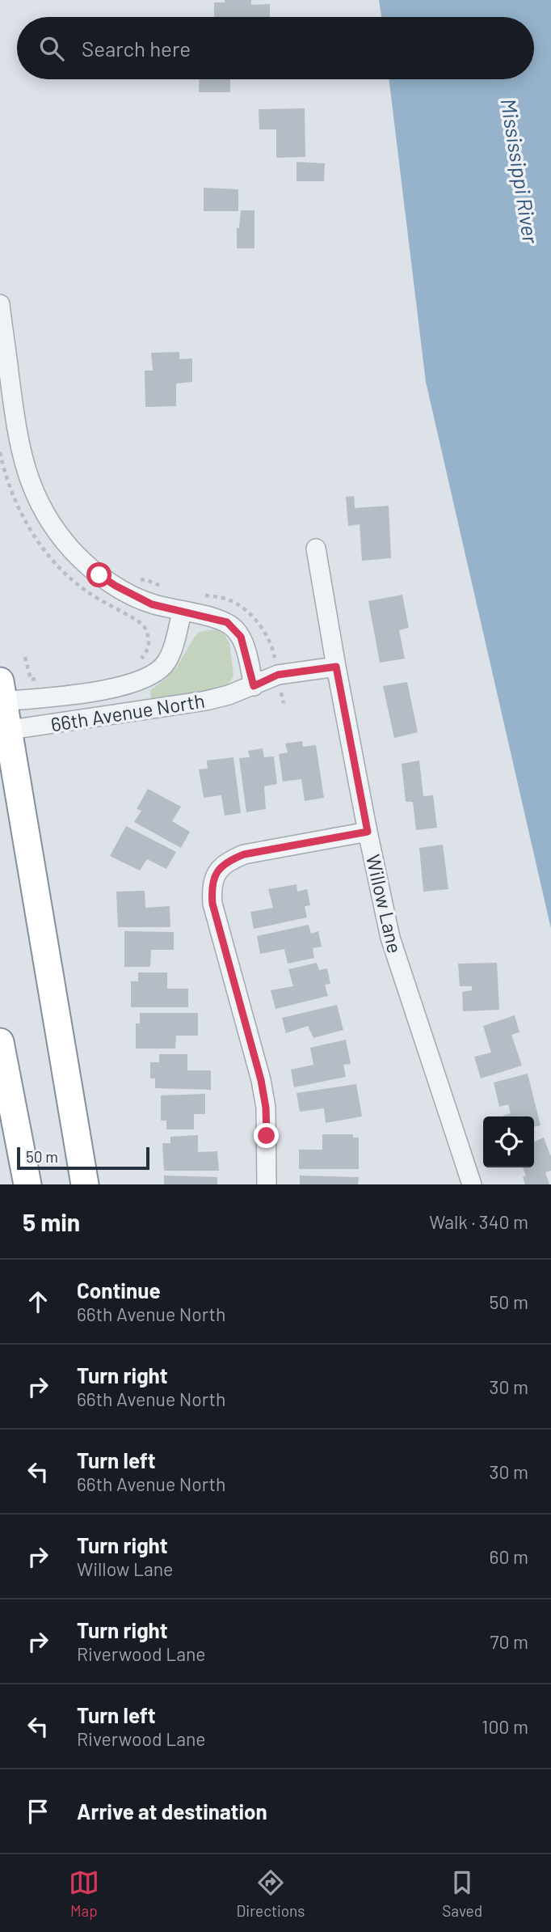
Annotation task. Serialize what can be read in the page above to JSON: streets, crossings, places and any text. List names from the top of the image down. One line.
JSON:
{"streets":{"street":["66th Avenue North","Willow Lane"]},"crossings":[["66th Avenue North","Willow Lane"]],"water":["Mississippi River"],"scale_bar":"50 m","page":{"search":"Search here","scale":"50 m","heading":["5 min","Walk · 340 m"],"list":[["Continue","66th Avenue North","50 m"],["Turn right","66th Avenue North","30 m"],["Turn left","66th Avenue North","30 m"],["Turn right","Willow Lane","60 m"],["Turn right","Riverwood Lane","70 m"],["Turn left","Riverwood Lane","100 m"],"Arrive at destination"],"nav":["Map","Directions","Saved"]}}
